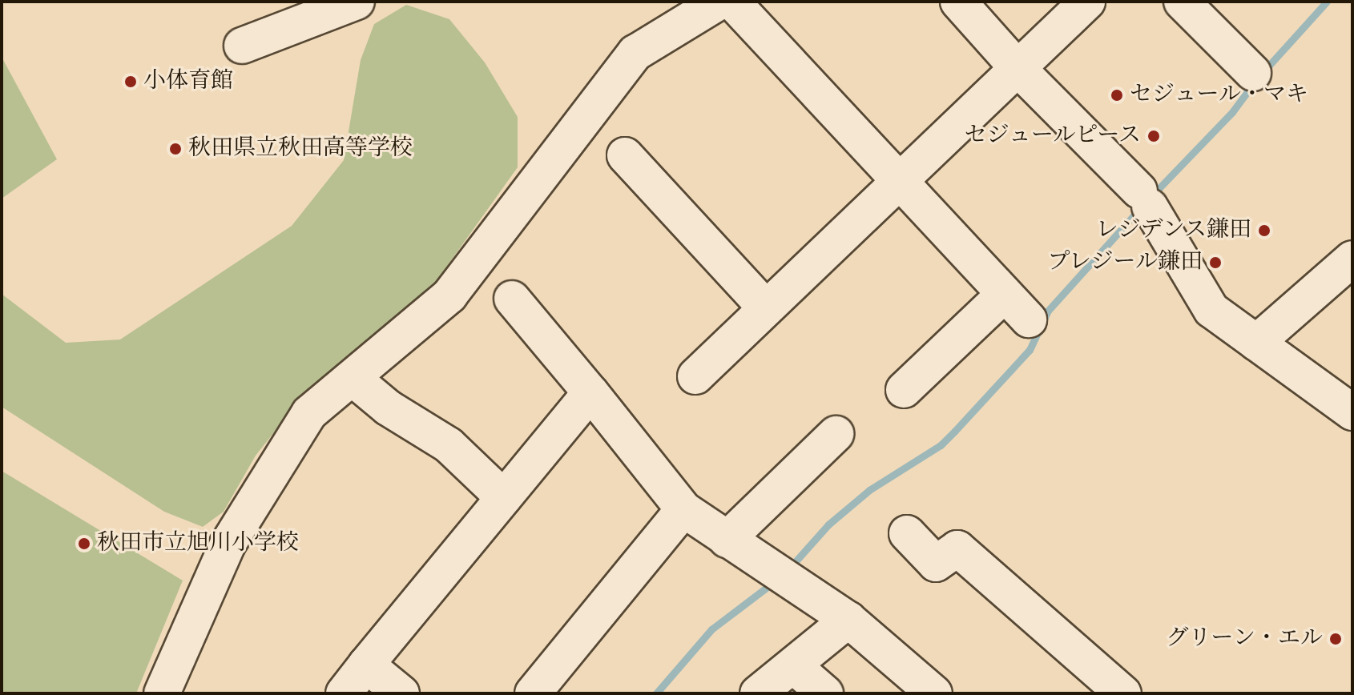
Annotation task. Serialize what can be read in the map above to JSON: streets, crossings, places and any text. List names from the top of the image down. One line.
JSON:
{"places":["小体育館","セジュール・マキ","セジュールピース","秋田県立秋田高等学校","レジデンス鎌田","プレジール鎌田","秋田市立旭川小学校","グリーン・エル"]}
